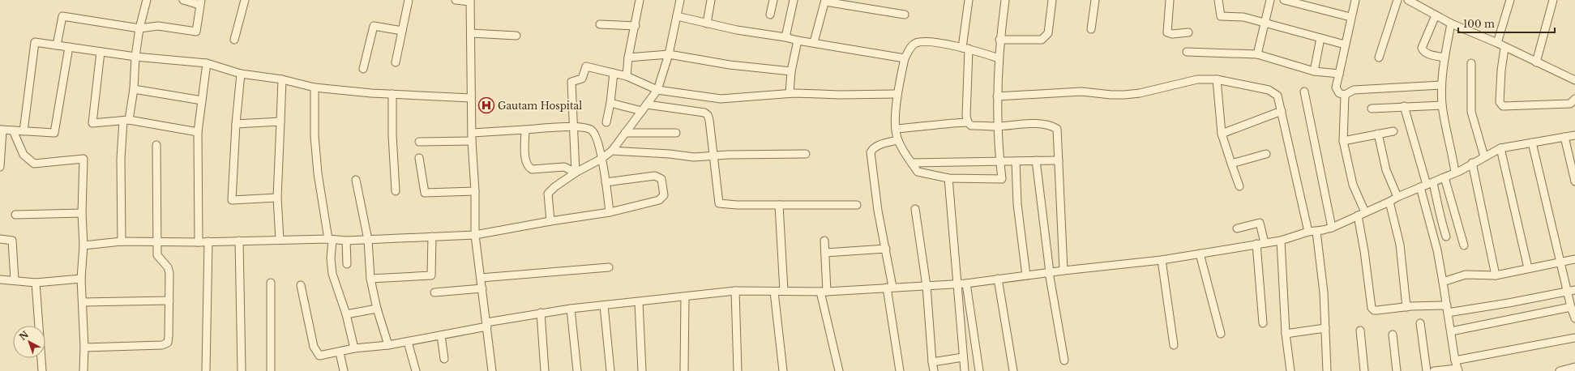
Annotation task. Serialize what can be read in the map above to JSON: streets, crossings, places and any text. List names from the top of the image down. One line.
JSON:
{"places":{"hospital":["Gautam Hospital"]},"scale_bar":"100 m","north":"top left"}
